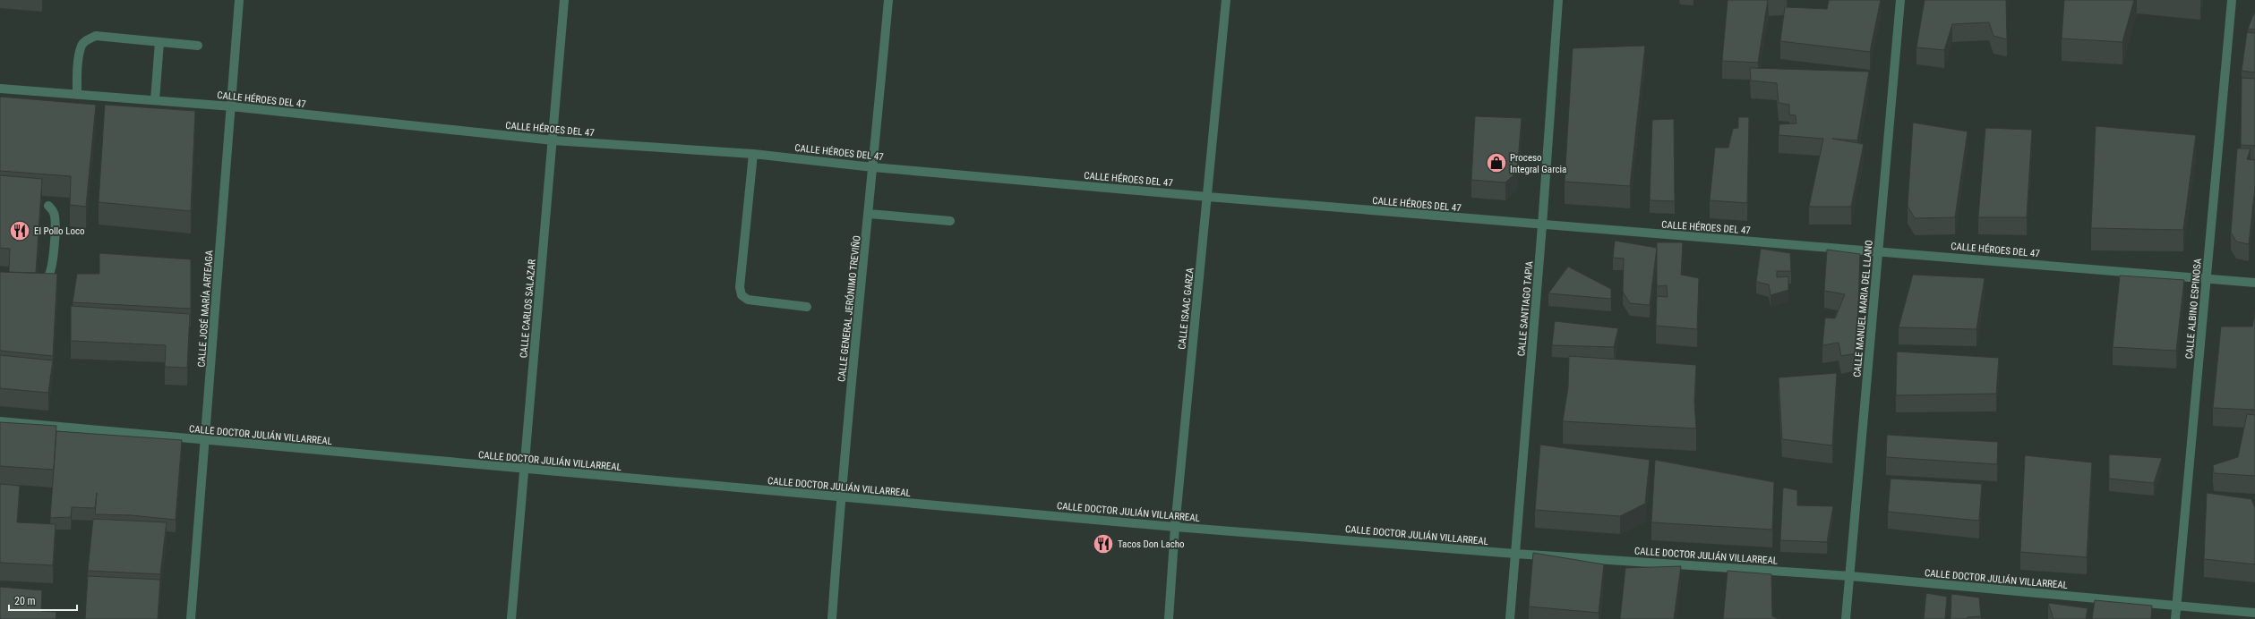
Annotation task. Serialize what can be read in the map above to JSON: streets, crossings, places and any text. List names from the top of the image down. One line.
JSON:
{"streets":{"street":["CALLE HÉROES DEL 47","CALLE JOSÉ MARÍA ARTEAGA","CALLE CARLOS SALAZAR","CALLE GENERAL JERÓNIMO TREVIÑO","CALLE ISAAC GARZA","CALLE SANTIAGO TAPIA","CALLE MANUEL MARIA DEL LLANO","CALLE ALBINO ESPINOSA","CALLE DOCTOR JULIÁN VILLARREAL"]},"crossings":[["CALLE HÉROES DEL 47","CALLE JOSÉ MARÍA ARTEAGA"],["CALLE HÉROES DEL 47","CALLE CARLOS SALAZAR"],["CALLE HÉROES DEL 47","CALLE GENERAL JERÓNIMO TREVIÑO"],["CALLE HÉROES DEL 47","CALLE ISAAC GARZA"],["CALLE HÉROES DEL 47","CALLE SANTIAGO TAPIA"],["CALLE HÉROES DEL 47","CALLE MANUEL MARIA DEL LLANO"],["CALLE HÉROES DEL 47","CALLE ALBINO ESPINOSA"],["CALLE JOSÉ MARÍA ARTEAGA","CALLE DOCTOR JULIÁN VILLARREAL"],["CALLE CARLOS SALAZAR","CALLE DOCTOR JULIÁN VILLARREAL"],["CALLE GENERAL JERÓNIMO TREVIÑO","CALLE DOCTOR JULIÁN VILLARREAL"],["CALLE ISAAC GARZA","CALLE DOCTOR JULIÁN VILLARREAL"],["CALLE SANTIAGO TAPIA","CALLE DOCTOR JULIÁN VILLARREAL"],["CALLE MANUEL MARIA DEL LLANO","CALLE DOCTOR JULIÁN VILLARREAL"],["CALLE ALBINO ESPINOSA","CALLE DOCTOR JULIÁN VILLARREAL"]],"places":{"shop":["Proceso Integral Garcia"],"restaurant":["El Pollo Loco","Tacos Don Lacho"]},"scale_bar":"20 m"}
